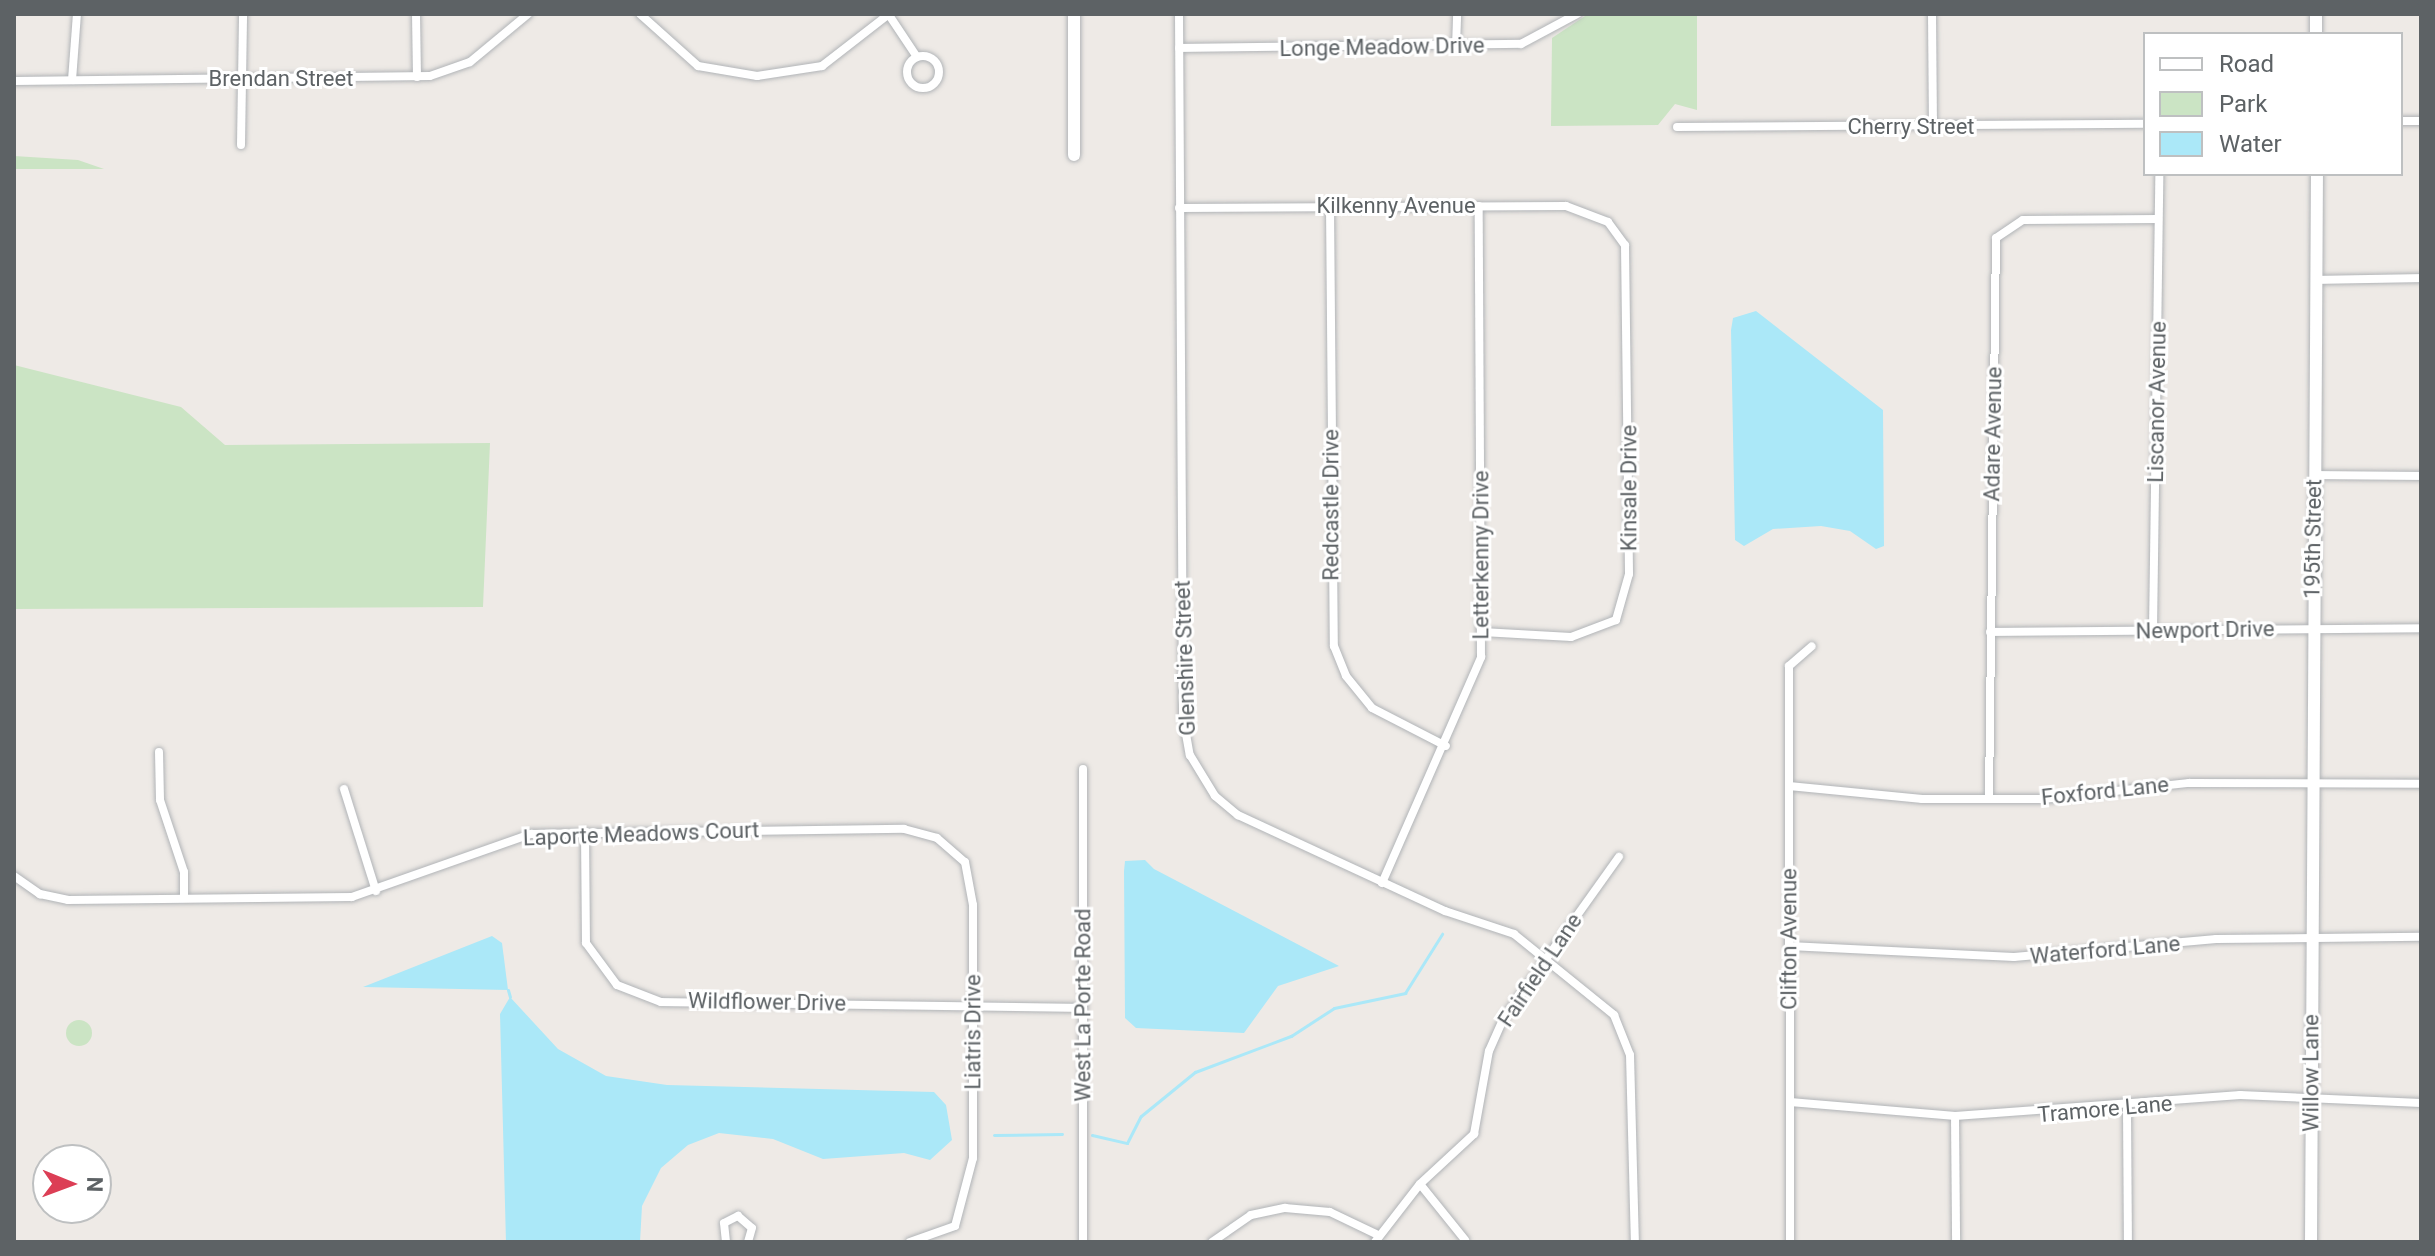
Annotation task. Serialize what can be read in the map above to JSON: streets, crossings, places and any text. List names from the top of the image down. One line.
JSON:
{"streets":{"street":["Longe Meadow Drive","Brendan Street","Cherry Street","Kilkenny Avenue","Liscanor Avenue","Adare Avenue","Kinsale Drive","Redcastle Drive","195th Street","Letterkenny Drive","Newport Drive","Glenshire Street","Foxford Lane","Laporte Meadows Court","Clifton Avenue","Waterford Lane","Fairfield Lane","Wildflower Drive","West La Porte Road","Liatris Drive","Willow Lane","Tramore Lane"]},"crossings":[["Longe Meadow Drive","Glenshire Street"],["Kilkenny Avenue","Kinsale Drive"],["Kilkenny Avenue","Redcastle Drive"],["Kilkenny Avenue","Letterkenny Drive"],["Kilkenny Avenue","Glenshire Street"],["Liscanor Avenue","Adare Avenue"],["Liscanor Avenue","Newport Drive"],["Adare Avenue","Newport Drive"],["Adare Avenue","Foxford Lane"],["Kinsale Drive","Letterkenny Drive"],["Redcastle Drive","Letterkenny Drive"],["195th Street","Newport Drive"],["195th Street","Foxford Lane"],["195th Street","Willow Lane"],["Letterkenny Drive","Glenshire Street"],["Glenshire Street","Fairfield Lane"],["Foxford Lane","Clifton Avenue"],["Laporte Meadows Court","Wildflower Drive"],["Laporte Meadows Court","Liatris Drive"],["Clifton Avenue","Waterford Lane"],["Clifton Avenue","Tramore Lane"],["Waterford Lane","Willow Lane"],["Wildflower Drive","West La Porte Road"],["Wildflower Drive","Liatris Drive"],["Willow Lane","Tramore Lane"]],"legend":["Road","Park","Water"],"north":"right"}
